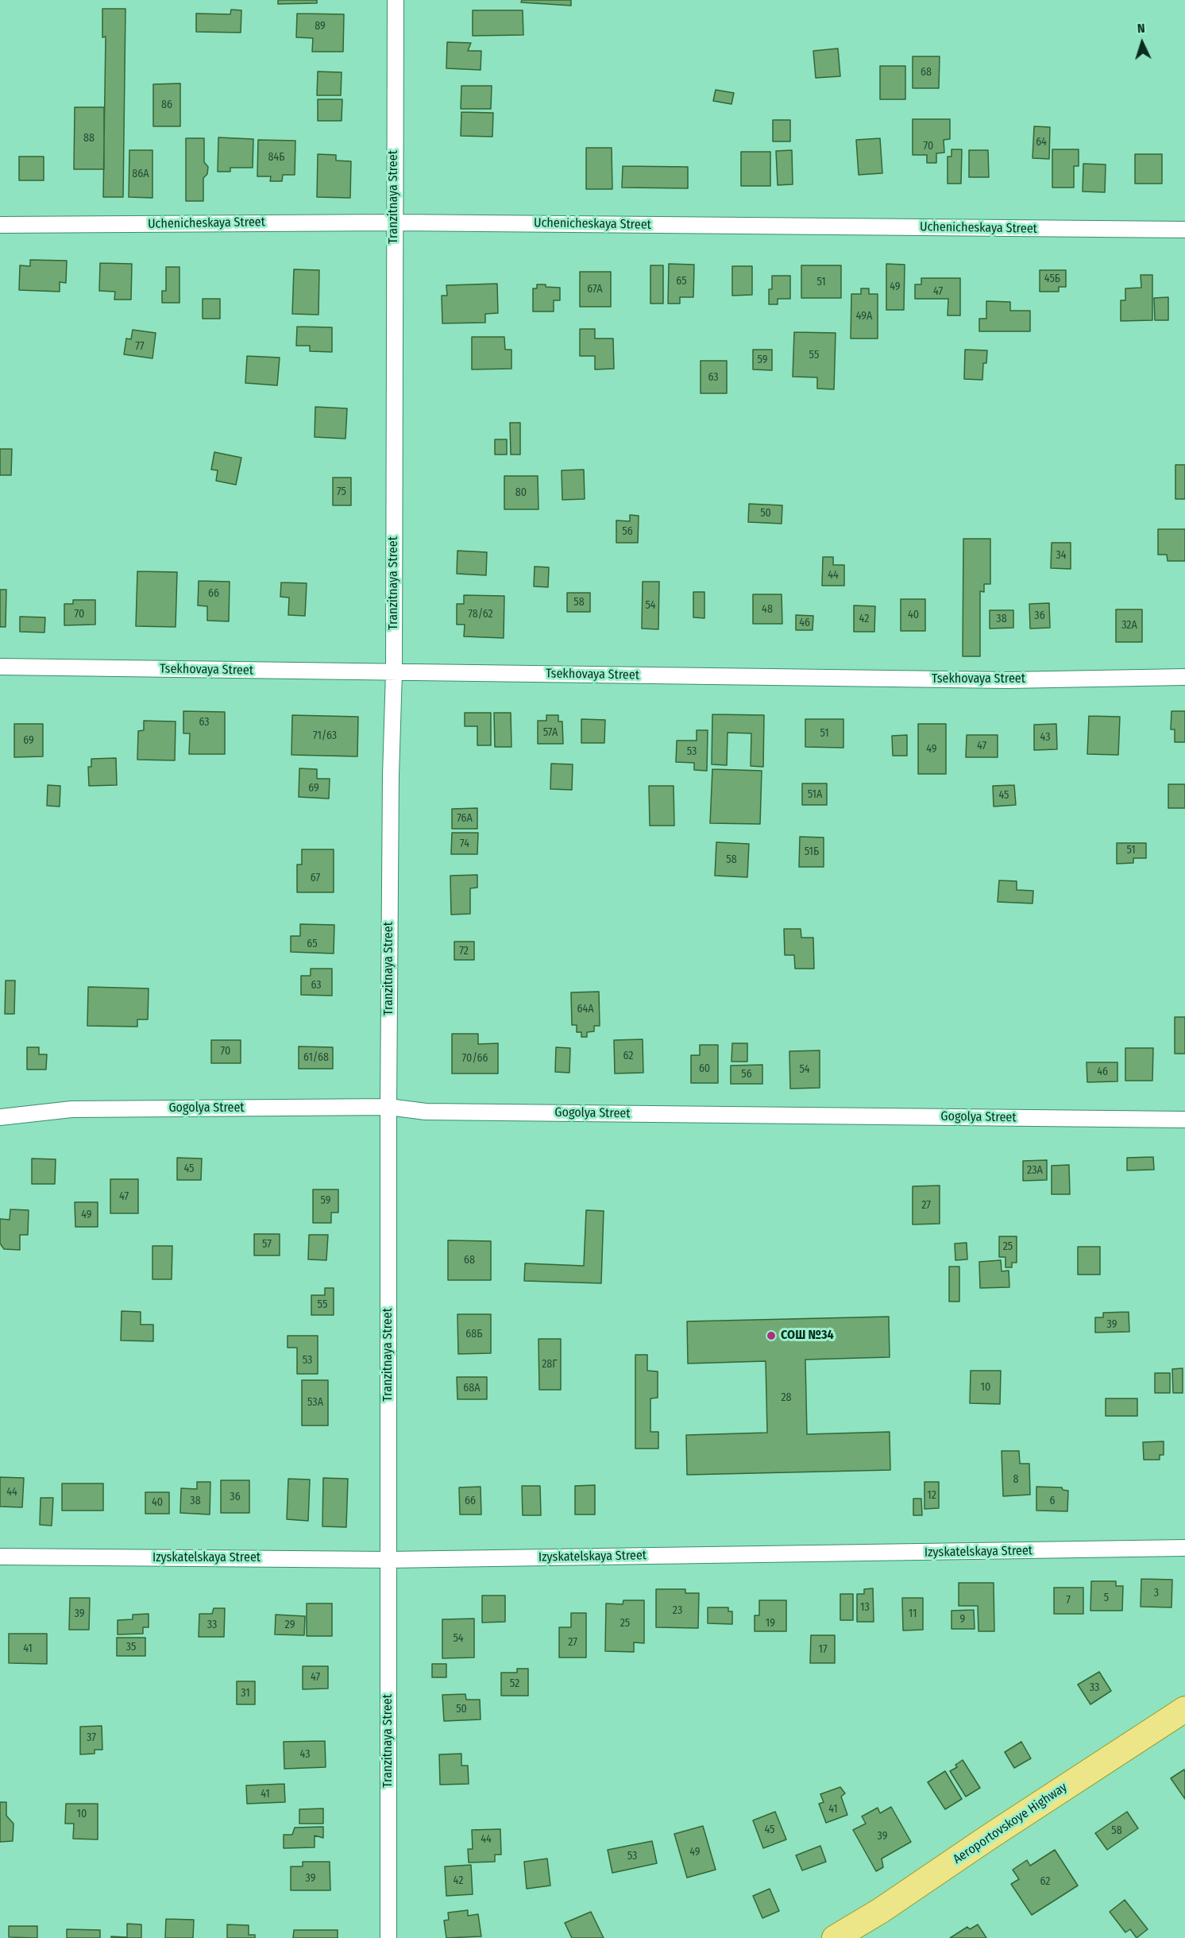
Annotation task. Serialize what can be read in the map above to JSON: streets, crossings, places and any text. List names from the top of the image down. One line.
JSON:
{"streets":{"main road":["Aeroportovskoye Highway"],"street":["Tranzitnaya Street","Uchenicheskaya Street","Tsekhovaya Street","Gogolya Street","Izyskatelskaya Street"]},"crossings":[["Tranzitnaya Street","Uchenicheskaya Street"],["Tranzitnaya Street","Tsekhovaya Street"],["Tranzitnaya Street","Gogolya Street"],["Tranzitnaya Street","Izyskatelskaya Street"]],"places":["СОШ №34"],"house_numbers":["89","68","86","88","64","70","84Б","86А","45Б","65","51","49","67А","47","49А","77","55","59","63","75","80","50","56","34","44","66","58","54","48","70","78/62","40","36","42","38","46","32А","63","57А","51","71/63","43","69","47","49","53","69","51А","45","76А","74","51","51Б","58","67","65","72","63","64А","70","62","61/68","70/66","60","54","46","56","45","23А","47","59","27","49","57","25","68","55","39","68Б","53","28Г","10","68А","28","53А","8","44","12","36","38","66","6","40","3","5","7","13","23","39","11","9","25","19","33","29","54","27","35","41","17","47","52","33","31","50","37","43","41","41","10","45","58","39","44","49","53","39","42","62"],"north":"top"}
